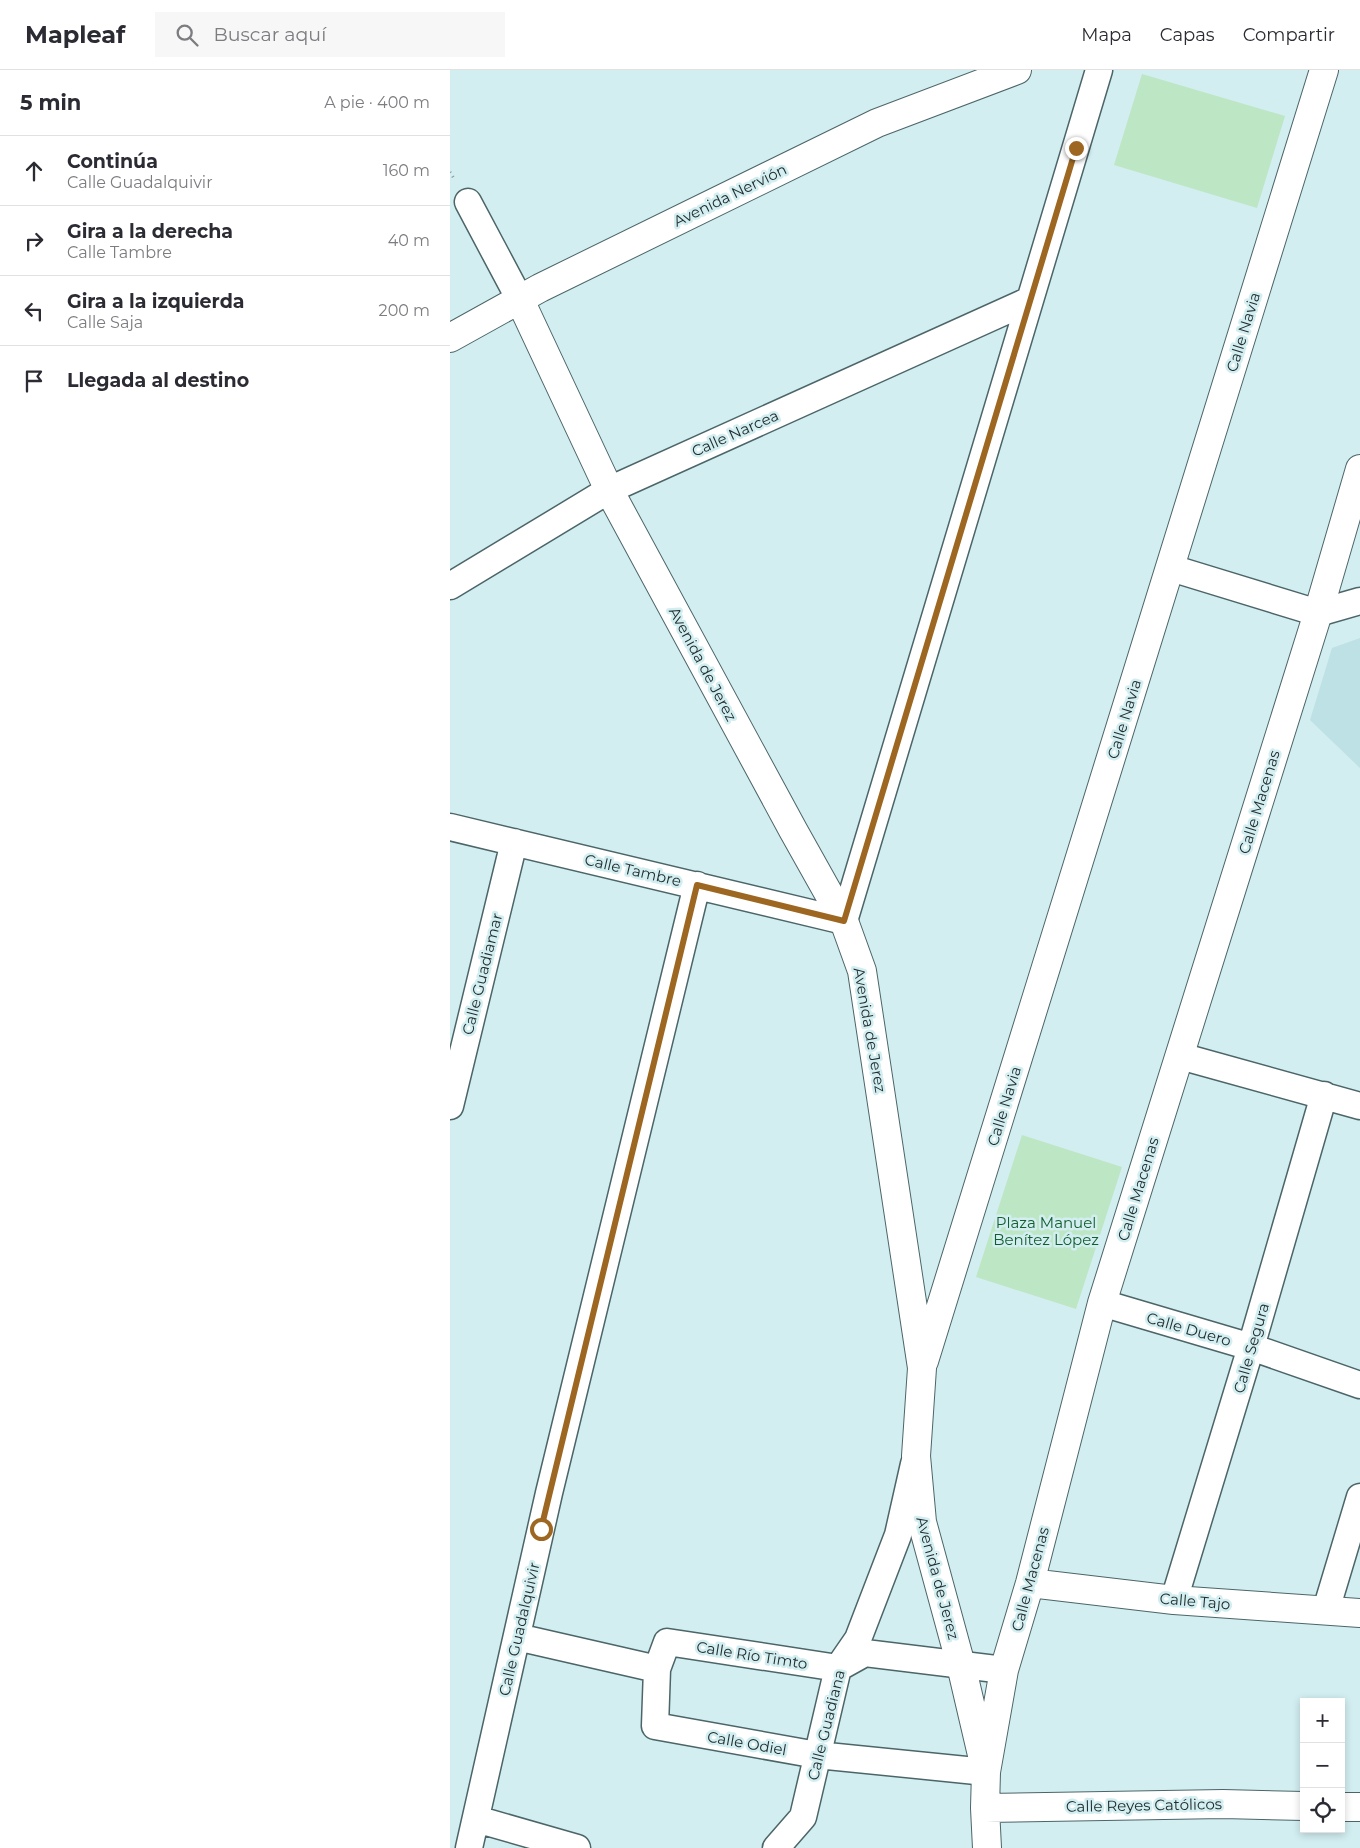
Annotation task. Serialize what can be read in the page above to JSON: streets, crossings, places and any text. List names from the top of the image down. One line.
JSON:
{"streets":{"street":["Avenida Nervión","Calle Navia","Calle Narcea","Avenida de Jerez","Calle Macenas","Calle Tambre","Calle Guadiamar","Calle Duero","Calle Segura","Calle Tajo","Calle Guadalquivir","Calle Río Timto","Calle Guadiana","Calle Odiel","Calle Reyes Católicos"]},"crossings":[["Avenida Nervión","Avenida de Jerez"],["Calle Navia","Avenida de Jerez"],["Calle Narcea","Avenida de Jerez"],["Avenida de Jerez","Calle Macenas"],["Avenida de Jerez","Calle Tambre"],["Avenida de Jerez","Calle Guadiana"],["Avenida de Jerez","Calle Odiel"],["Calle Macenas","Calle Duero"],["Calle Macenas","Calle Tajo"],["Calle Macenas","Calle Odiel"],["Calle Tambre","Calle Guadiamar"],["Calle Tambre","Calle Guadalquivir"],["Calle Duero","Calle Segura"],["Calle Segura","Calle Tajo"],["Calle Río Timto","Calle Guadiana"],["Calle Río Timto","Calle Odiel"],["Calle Guadiana","Calle Odiel"]],"parks":["Plaza Manuel Benítez López"],"page":{"header":"Mapleaf","search":"Buscar aquí","nav":["Mapa","Capas","Compartir"],"heading":["5 min","A pie · 400 m"],"list":[["Continúa","Calle Guadalquivir","160 m"],["Gira a la derecha","Calle Tambre","40 m"],["Gira a la izquierda","Calle Saja","200 m"],"Llegada al destino"],"map_buttons":["+","−"]}}
